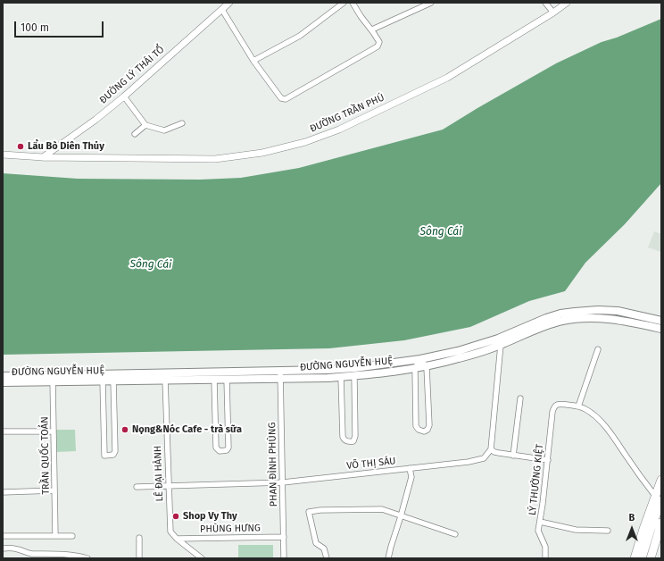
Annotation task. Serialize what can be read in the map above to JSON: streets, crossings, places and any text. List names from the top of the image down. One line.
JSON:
{"streets":{"main road":["ĐƯỜNG NGUYỄN HUỆ"],"street":["ĐƯỜNG LÝ THÁI TỔ","ĐƯỜNG TRẦN PHÚ","TRẦN QUỐC TOẢN","VÕ THỊ SÁU","PHAN ĐÌNH PHÙNG","LÊ ĐẠI HÀNH","LÝ THƯỜNG KIỆT","PHÙNG HƯNG"]},"crossings":[["ĐƯỜNG LÝ THÁI TỔ","ĐƯỜNG TRẦN PHÚ"],["ĐƯỜNG NGUYỄN HUỆ","TRẦN QUỐC TOẢN"],["ĐƯỜNG NGUYỄN HUỆ","PHAN ĐÌNH PHÙNG"],["ĐƯỜNG NGUYỄN HUỆ","LÊ ĐẠI HÀNH"],["VÕ THỊ SÁU","PHAN ĐÌNH PHÙNG"],["VÕ THỊ SÁU","LÊ ĐẠI HÀNH"],["PHAN ĐÌNH PHÙNG","PHÙNG HƯNG"],["LÊ ĐẠI HÀNH","PHÙNG HƯNG"]],"water":["Sông Cái"],"places":["Lẩu Bò Diên Thủy","Nọng&Nóc Cafe - trà sữa","Shop Vy Thy"],"scale_bar":"100 m","north":"top"}
